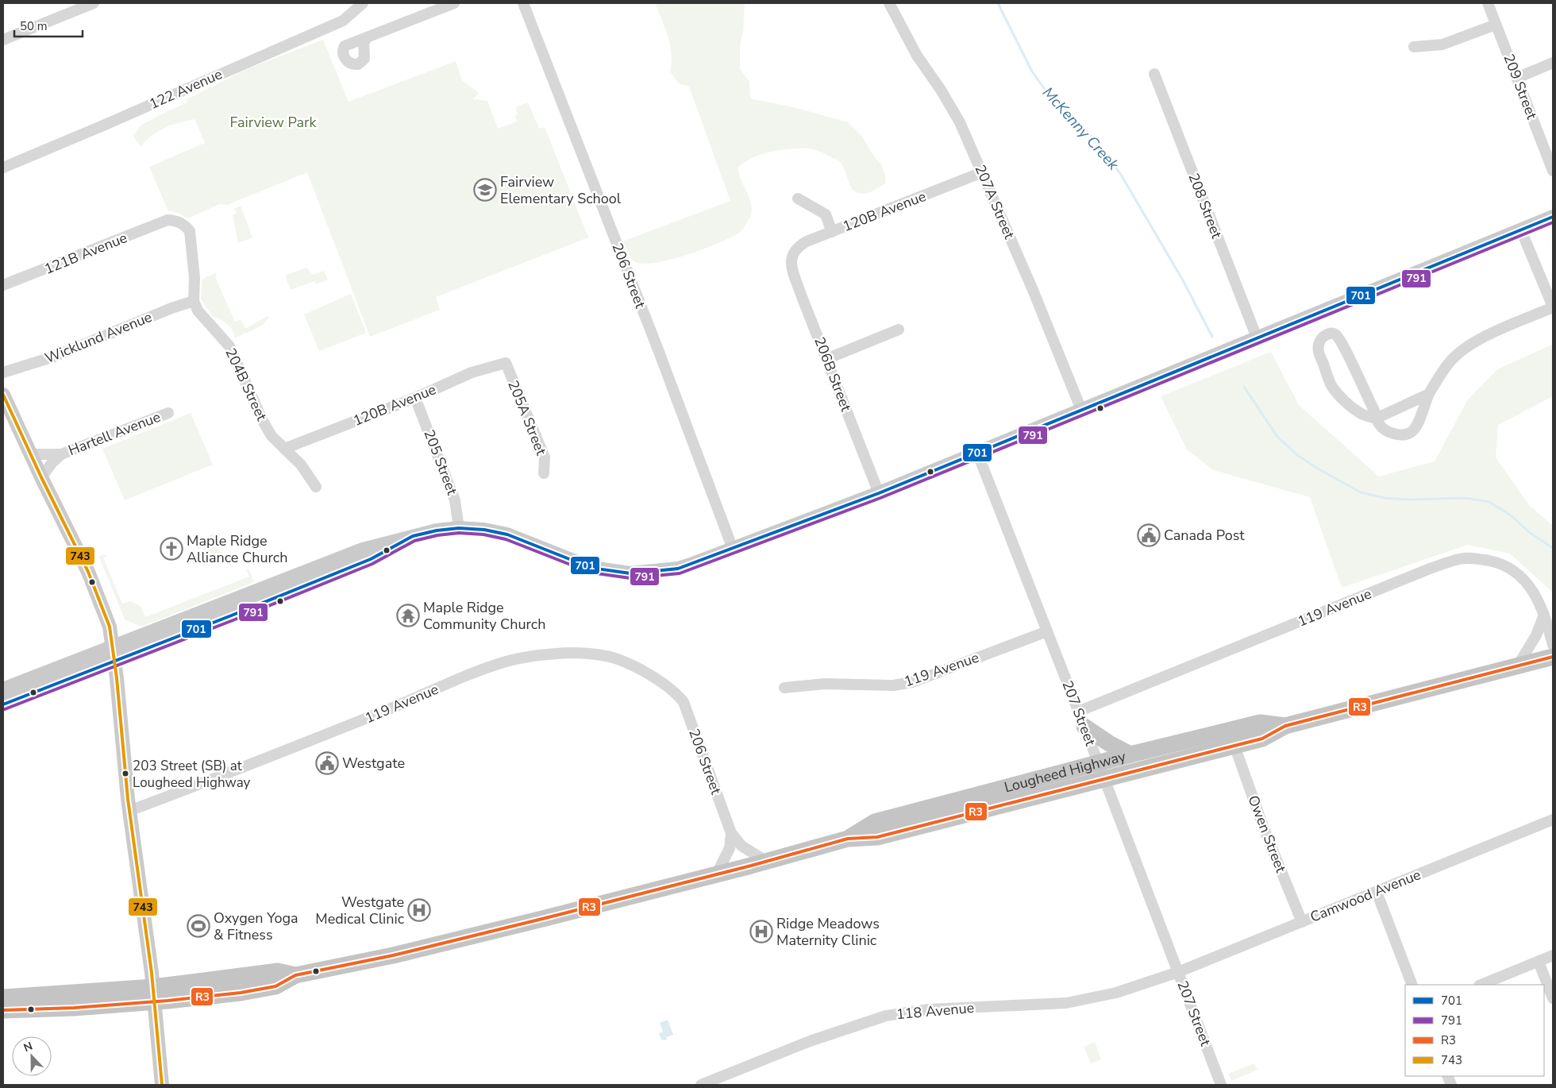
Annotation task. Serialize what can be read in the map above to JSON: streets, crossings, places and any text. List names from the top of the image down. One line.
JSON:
{"streets":{"highway":["Lougheed Highway"],"street":["209 Street","122 Avenue","207A Street","208 Street","120B Avenue","121B Avenue","206 Street","Wicklund Avenue","206B Street","204B Street","205A Street","Hartell Avenue","205 Street","119 Avenue","207 Street","Owen Street","Camwood Avenue","118 Avenue"]},"crossings":[["207A Street","120B Avenue"],["120B Avenue","206B Street"],["120B Avenue","204B Street"],["120B Avenue","205A Street"],["120B Avenue","205 Street"],["121B Avenue","Wicklund Avenue"],["121B Avenue","204B Street"],["206 Street","119 Avenue"],["206 Street","Lougheed Highway"],["Wicklund Avenue","204B Street"],["119 Avenue","207 Street"],["207 Street","Lougheed Highway"],["207 Street","Camwood Avenue"],["207 Street","118 Avenue"],["Lougheed Highway","Owen Street"],["Owen Street","Camwood Avenue"],["Camwood Avenue","118 Avenue"]],"water":["McKenny Creek"],"parks":["Fairview Park"],"places":{"school or university":["Fairview Elementary School"],"public building":["Canada Post","Westgate"],"church":["Maple Ridge Alliance Church"],"temple":["Maple Ridge Community Church"],"other":["203 Street (SB) at Lougheed Highway"],"hospital":["Westgate Medical Clinic","Ridge Meadows Maternity Clinic"],"sports":["Oxygen Yoga & Fitness"]},"lines":["transit line 701","transit line 791","transit line 743","transit line R3"],"legend":["701","791","R3","743"],"scale_bar":"50 m","north":"top"}
